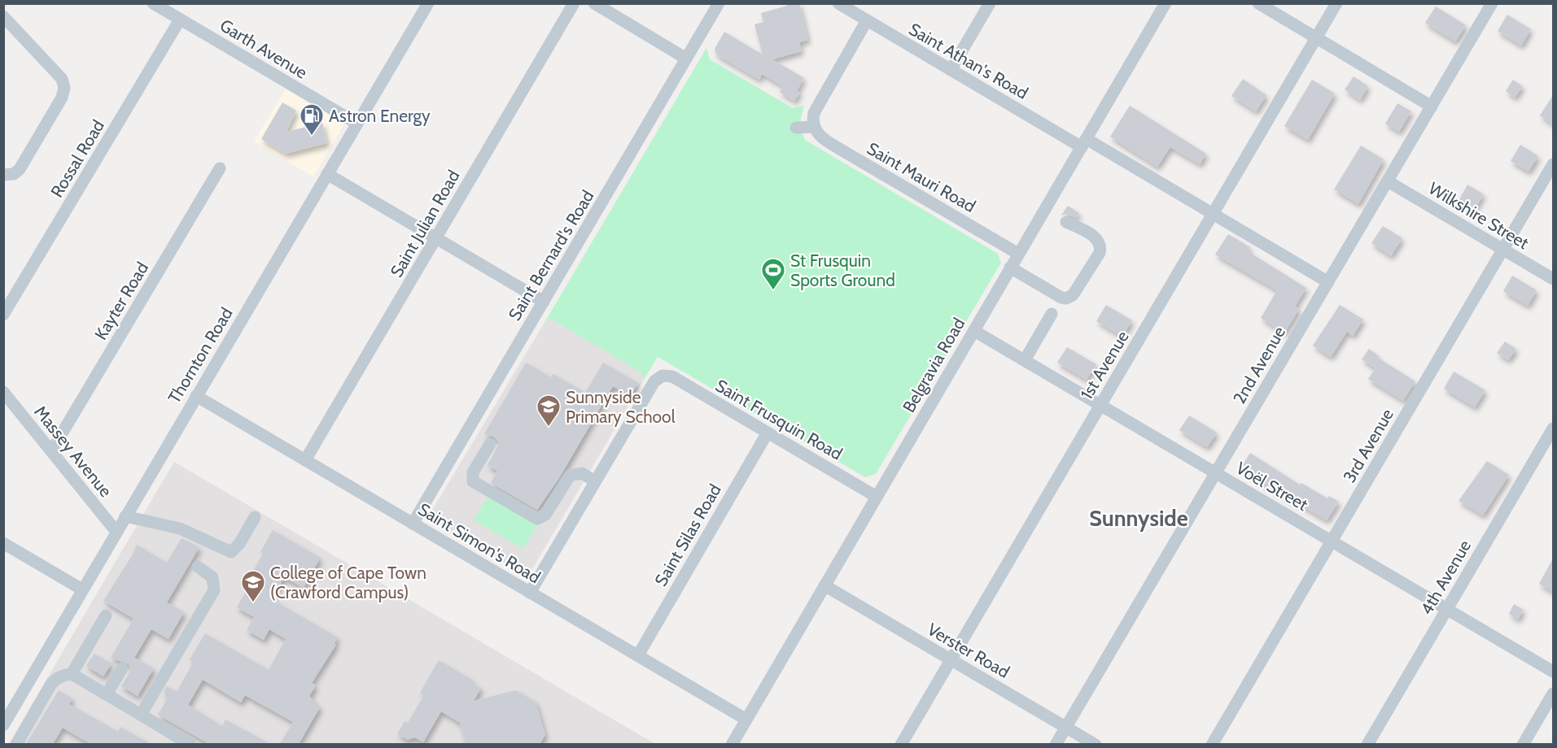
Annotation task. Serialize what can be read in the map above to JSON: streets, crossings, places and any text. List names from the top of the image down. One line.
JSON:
{"streets":{"street":["Garth Avenue","Saint Athan's Road","Rossal Road","Saint Mauri Road","Wilkshire Street","Saint Julian Road","Saint Bernard's Road","Kayter Road","Thornton Road","Belgravia Road","1st Avenue","2nd Avenue","Saint Frusquin Road","3rd Avenue","Massey Avenue","Voël Street","Saint Silas Road","Saint Simon's Road","4th Avenue","Verster Road"]},"crossings":[["Garth Avenue","Rossal Road"],["Garth Avenue","Thornton Road"],["Saint Athan's Road","Belgravia Road"],["Saint Athan's Road","1st Avenue"],["Saint Athan's Road","2nd Avenue"],["Saint Mauri Road","Belgravia Road"],["Wilkshire Street","2nd Avenue"],["Wilkshire Street","3rd Avenue"],["Saint Julian Road","Saint Simon's Road"],["Saint Bernard's Road","Saint Simon's Road"],["Kayter Road","Massey Avenue"],["Thornton Road","Massey Avenue"],["Thornton Road","Saint Simon's Road"],["Belgravia Road","Saint Frusquin Road"],["Belgravia Road","Voël Street"],["Belgravia Road","Saint Simon's Road"],["Belgravia Road","Verster Road"],["1st Avenue","Voël Street"],["1st Avenue","Verster Road"],["2nd Avenue","Voël Street"],["2nd Avenue","Verster Road"],["Saint Frusquin Road","Saint Silas Road"],["3rd Avenue","Voël Street"],["Voël Street","4th Avenue"],["Saint Silas Road","Saint Simon's Road"]],"districts":["Sunnyside"],"places":{"fuel station":["Astron Energy"],"sports":["St Frusquin Sports Ground"],"school or university":["Sunnyside Primary School","College of Cape Town (Crawford Campus)"]}}
